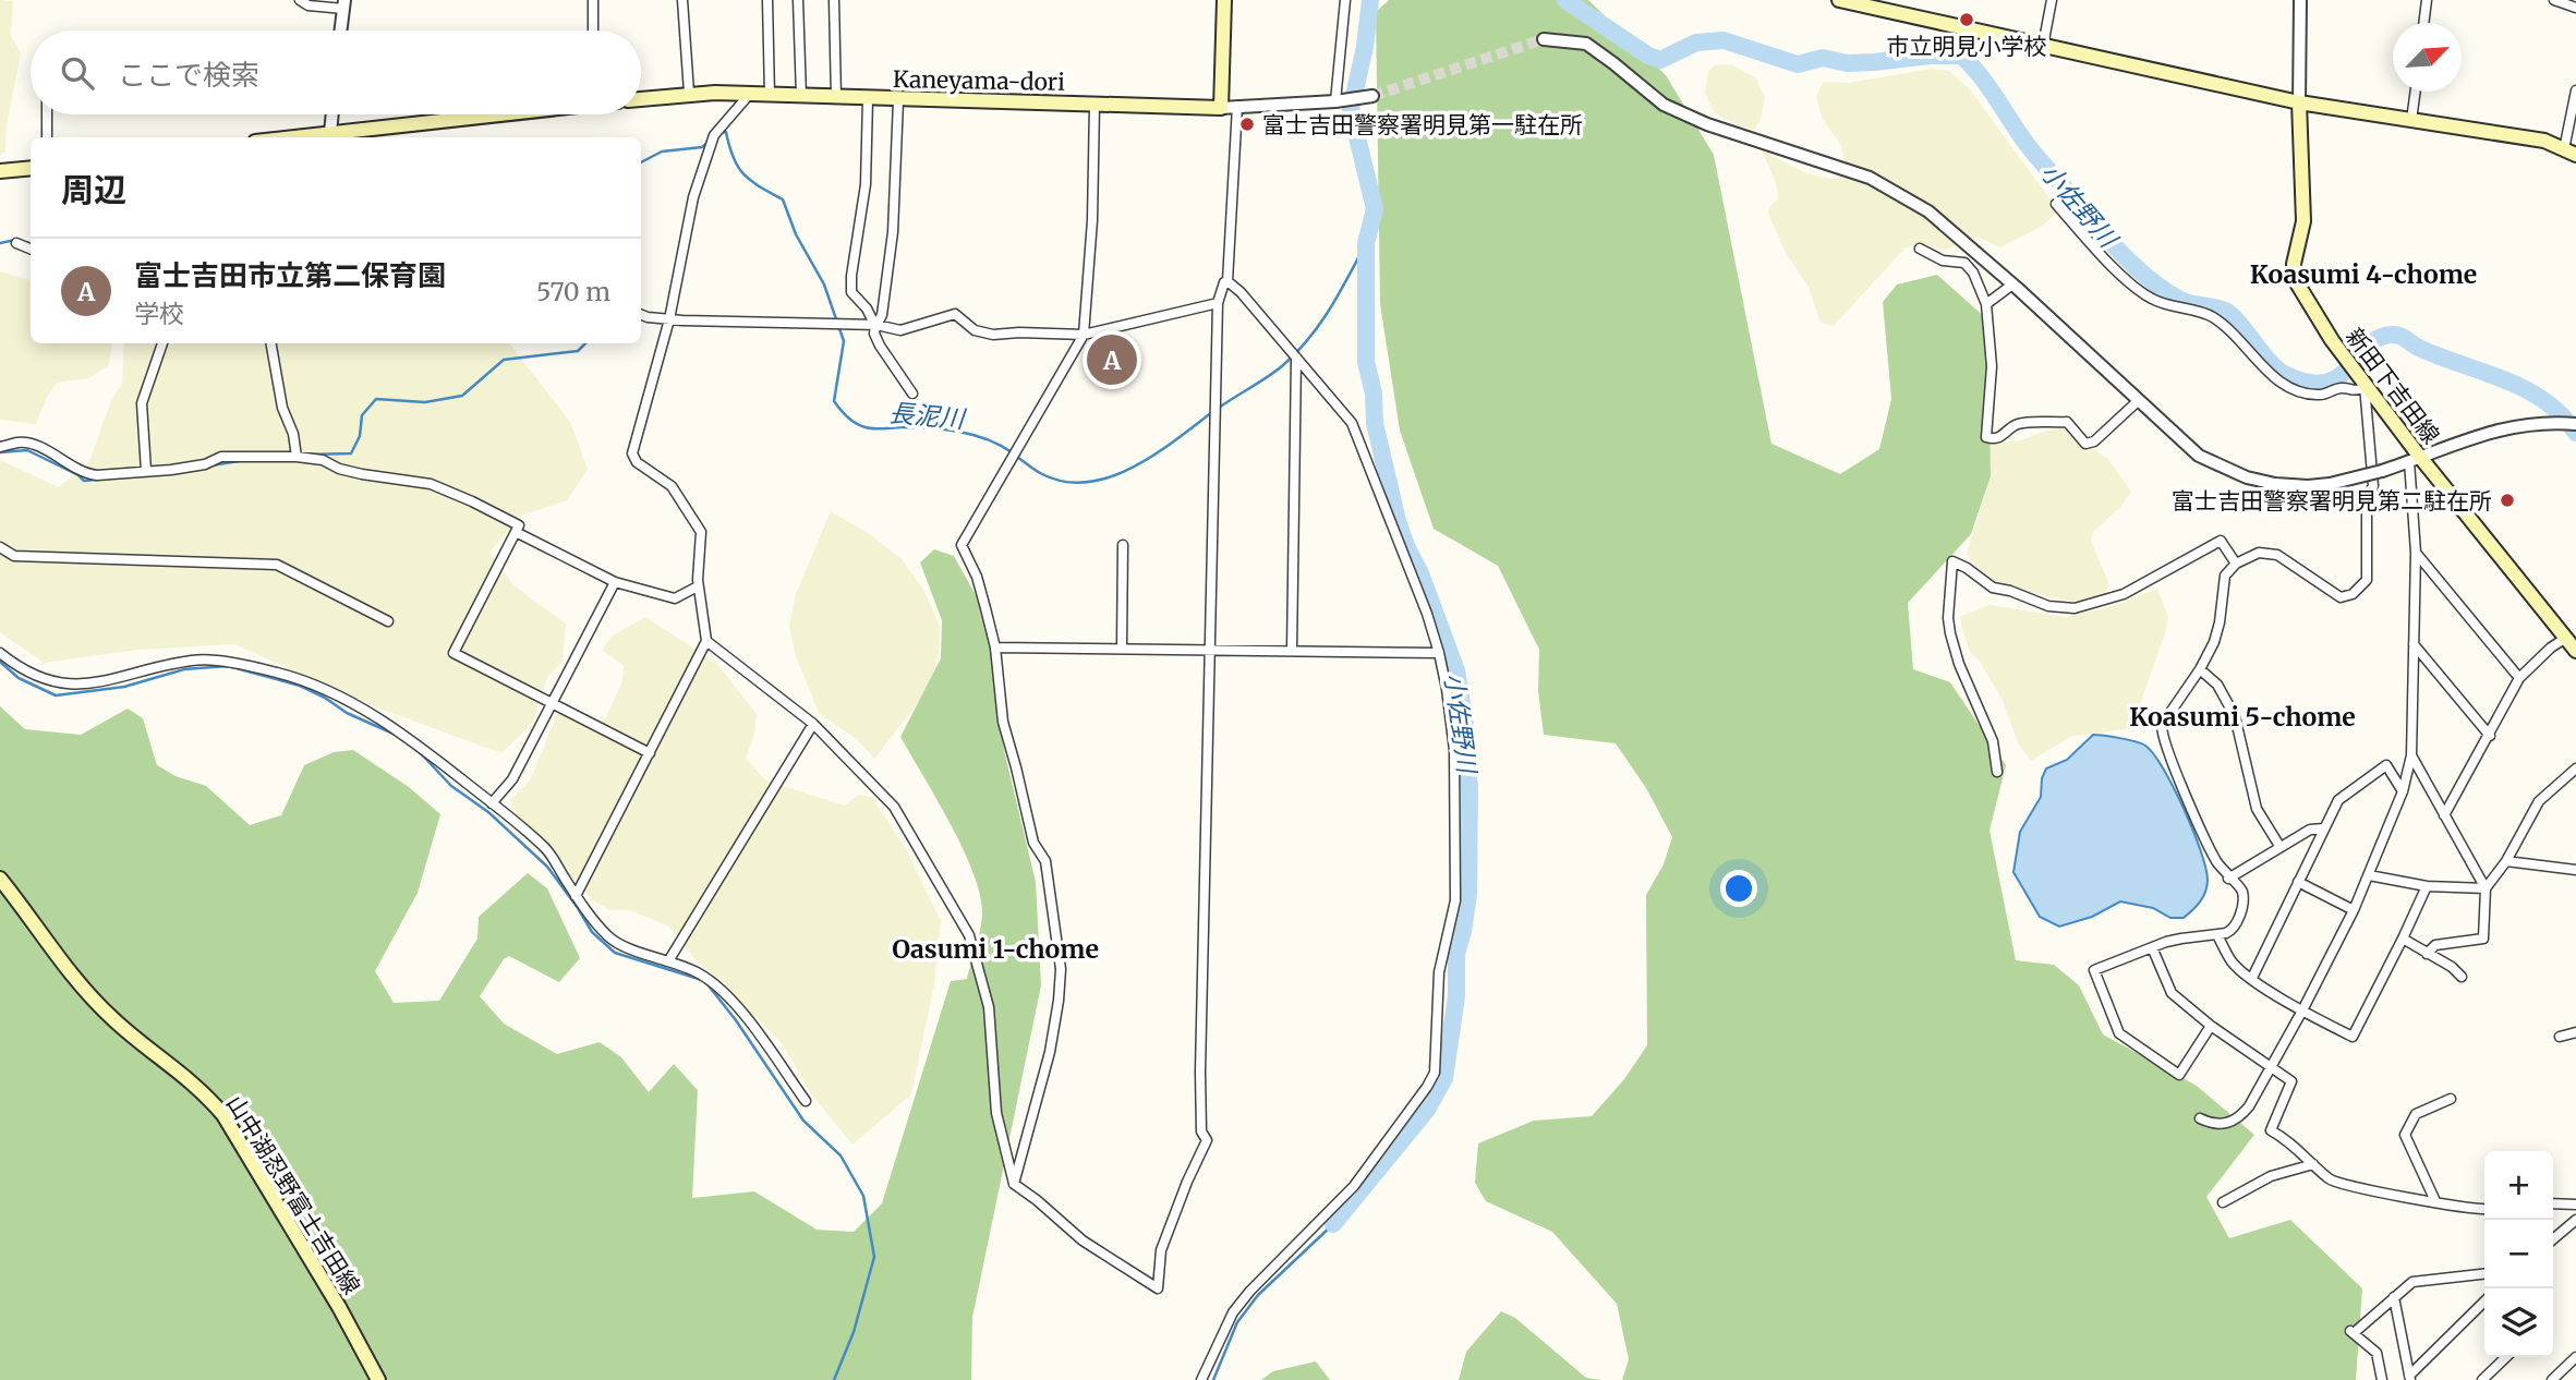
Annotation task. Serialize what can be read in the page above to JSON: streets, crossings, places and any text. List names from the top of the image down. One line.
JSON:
{"streets":{"main road":["Kaneyama-dori","新田下吉田線","山中湖忍野富士吉田線"]},"districts":["Koasumi 4-chome","Koasumi 5-chome","Oasumi 1-chome"],"water":["小佐野川","長泥川"],"places":["市立明見小学校","富士吉田警察署明見第一駐在所","富士吉田警察署明見第二駐在所"],"north":"top right","page":{"search":"ここで検索","heading":"周辺","list":[{"mark":"A","name":"富士吉田市立第二保育園","note":"学校","value":"570 m"}],"pins":"A","map_buttons":["+","−"]}}
